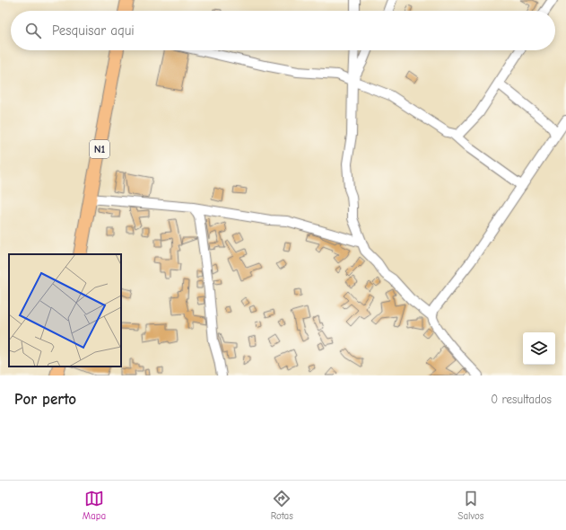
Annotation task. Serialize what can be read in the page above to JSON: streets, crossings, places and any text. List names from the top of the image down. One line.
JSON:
{"streets":{"highway":["N1"]},"page":{"search":"Pesquisar aqui","heading":["Por perto","0 resultados"],"nav":["Mapa","Rotas","Salvos"]}}
